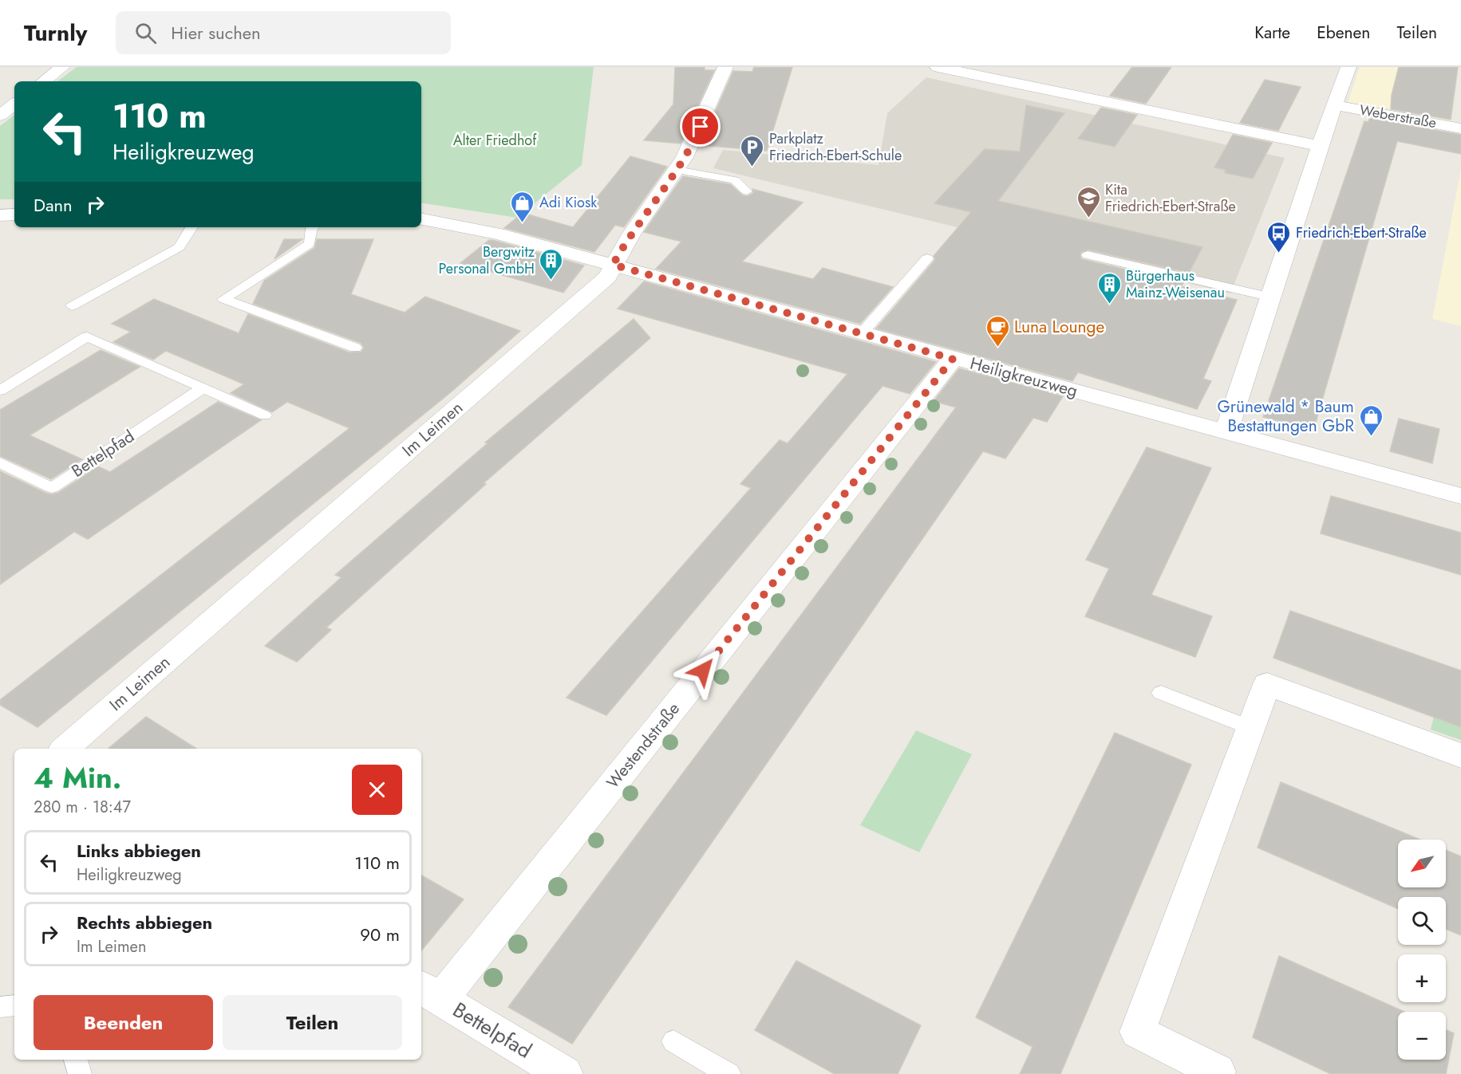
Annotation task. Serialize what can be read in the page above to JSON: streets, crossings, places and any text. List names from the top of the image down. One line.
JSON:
{"streets":{"street":["Weberstraße","Heiligkreuzweg","Im Leimen","Bettelpfad","Westendstraße"]},"crossings":[["Heiligkreuzweg","Im Leimen"],["Heiligkreuzweg","Westendstraße"],["Bettelpfad","Westendstraße"]],"parks":["Alter Friedhof"],"places":{"parking":["Parkplatz Friedrich-Ebert-Schule"],"school or university":["Kita Friedrich-Ebert-Straße"],"shop":["Adi Kiosk","Grünewald * Baum Bestattungen GbR"],"bus stop":["Friedrich-Ebert-Straße"],"building":["Bergwitz Personal GmbH","Bürgerhaus Mainz-Weisenau"],"cafe":["Luna Lounge"]},"north":"bottom left","page":{"header":"Turnly","search":"Hier suchen","nav":["Karte","Ebenen","Teilen"],"turn":["110 m","Heiligkreuzweg"],"then":"Dann","heading":["4 Min.","280 m · 18:47"],"list":[{"name":"Links abbiegen","note":"Heiligkreuzweg","value":"110 m"},{"name":"Rechts abbiegen","note":"Im Leimen","value":"90 m"}],"map_buttons":["+","−"],"buttons":["Beenden","Teilen"]}}
